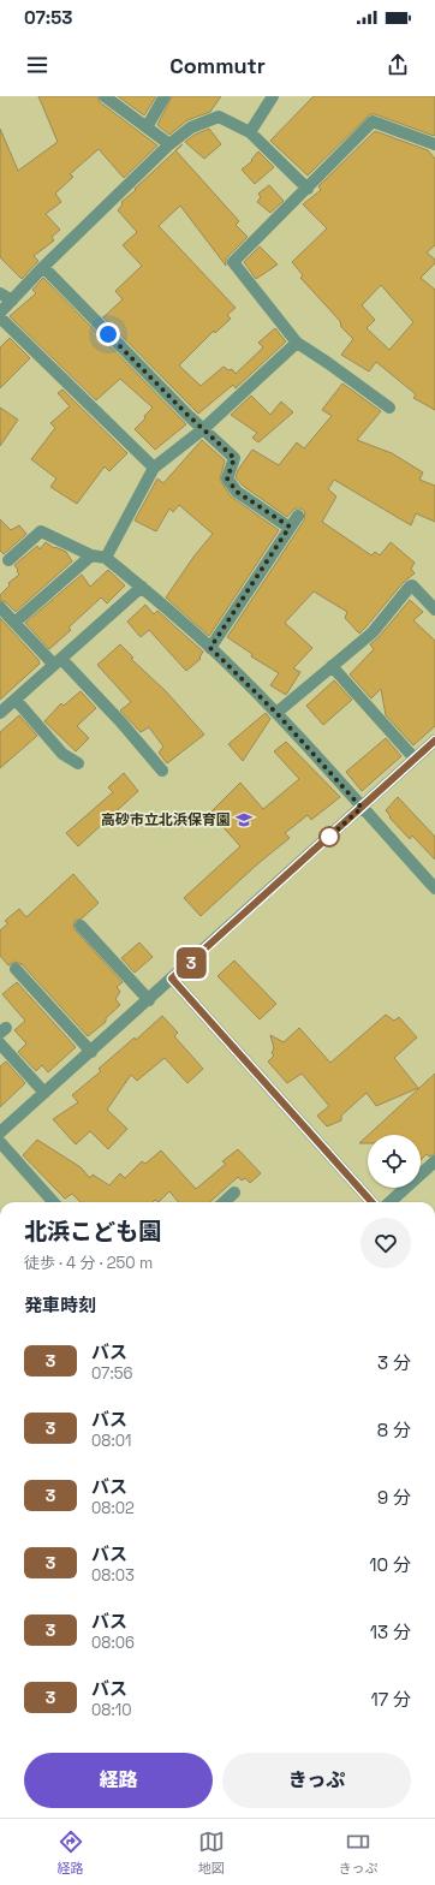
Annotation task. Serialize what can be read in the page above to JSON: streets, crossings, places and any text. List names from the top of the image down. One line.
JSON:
{"places":{"school or university":["高砂市立北浜保育園"]},"lines":["bus line 3"],"page":{"status":"07:53","header":"Commutr","on_map":"3","heading":[["北浜こども園","徒歩 · 4 分 · 250 m"],"発車時刻"],"list":[{"mark":"3","name":"バス","note":"07:56","value":"3 分"},{"mark":"3","name":"バス","note":"08:01","value":"8 分"},{"mark":"3","name":"バス","note":"08:02","value":"9 分"},{"mark":"3","name":"バス","note":"08:03","value":"10 分"},{"mark":"3","name":"バス","note":"08:06","value":"13 分"},{"mark":"3","name":"バス","note":"08:10","value":"17 分"}],"buttons":["経路","きっぷ"],"tabs":["経路","地図","きっぷ"]}}
